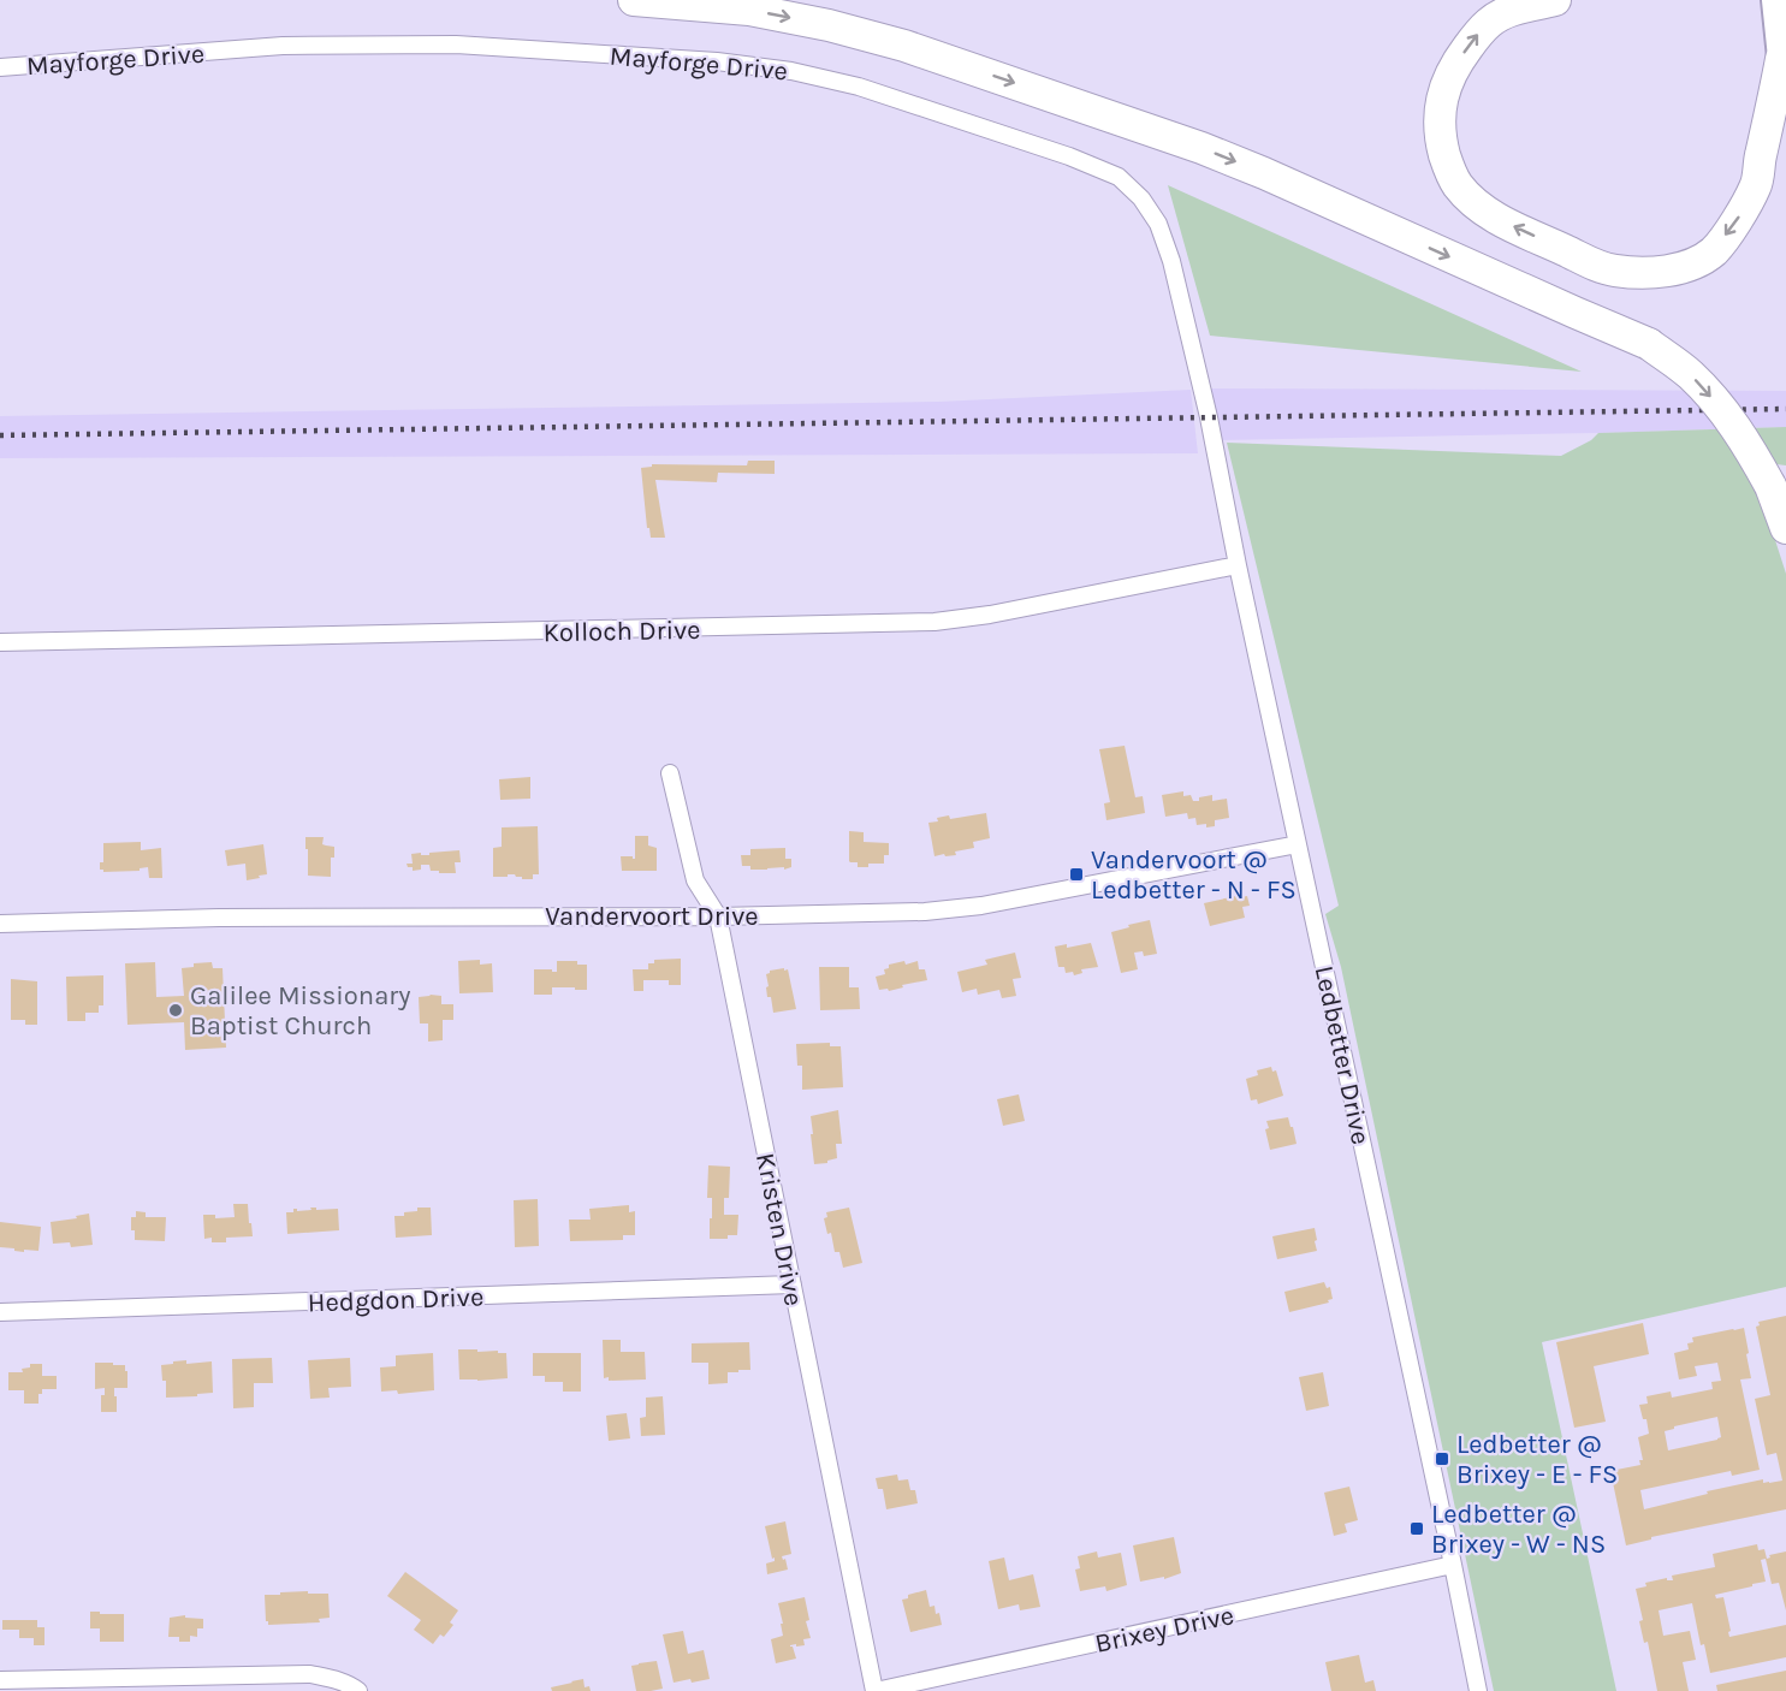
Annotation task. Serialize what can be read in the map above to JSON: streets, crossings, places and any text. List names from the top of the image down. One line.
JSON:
{"streets":{"street":["Mayforge Drive","Kolloch Drive","Vandervoort Drive","Ledbetter Drive","Kristen Drive","Hedgdon Drive","Brixey Drive"]},"crossings":[["Mayforge Drive","Ledbetter Drive"],["Kolloch Drive","Ledbetter Drive"],["Vandervoort Drive","Ledbetter Drive"],["Vandervoort Drive","Kristen Drive"],["Ledbetter Drive","Brixey Drive"],["Kristen Drive","Hedgdon Drive"],["Kristen Drive","Brixey Drive"]],"places":{"transit":["Vandervoort @ Ledbetter - N - FS","Ledbetter @ Brixey - E - FS","Ledbetter @ Brixey - W - NS"],"other":["Galilee Missionary Baptist Church"]}}
